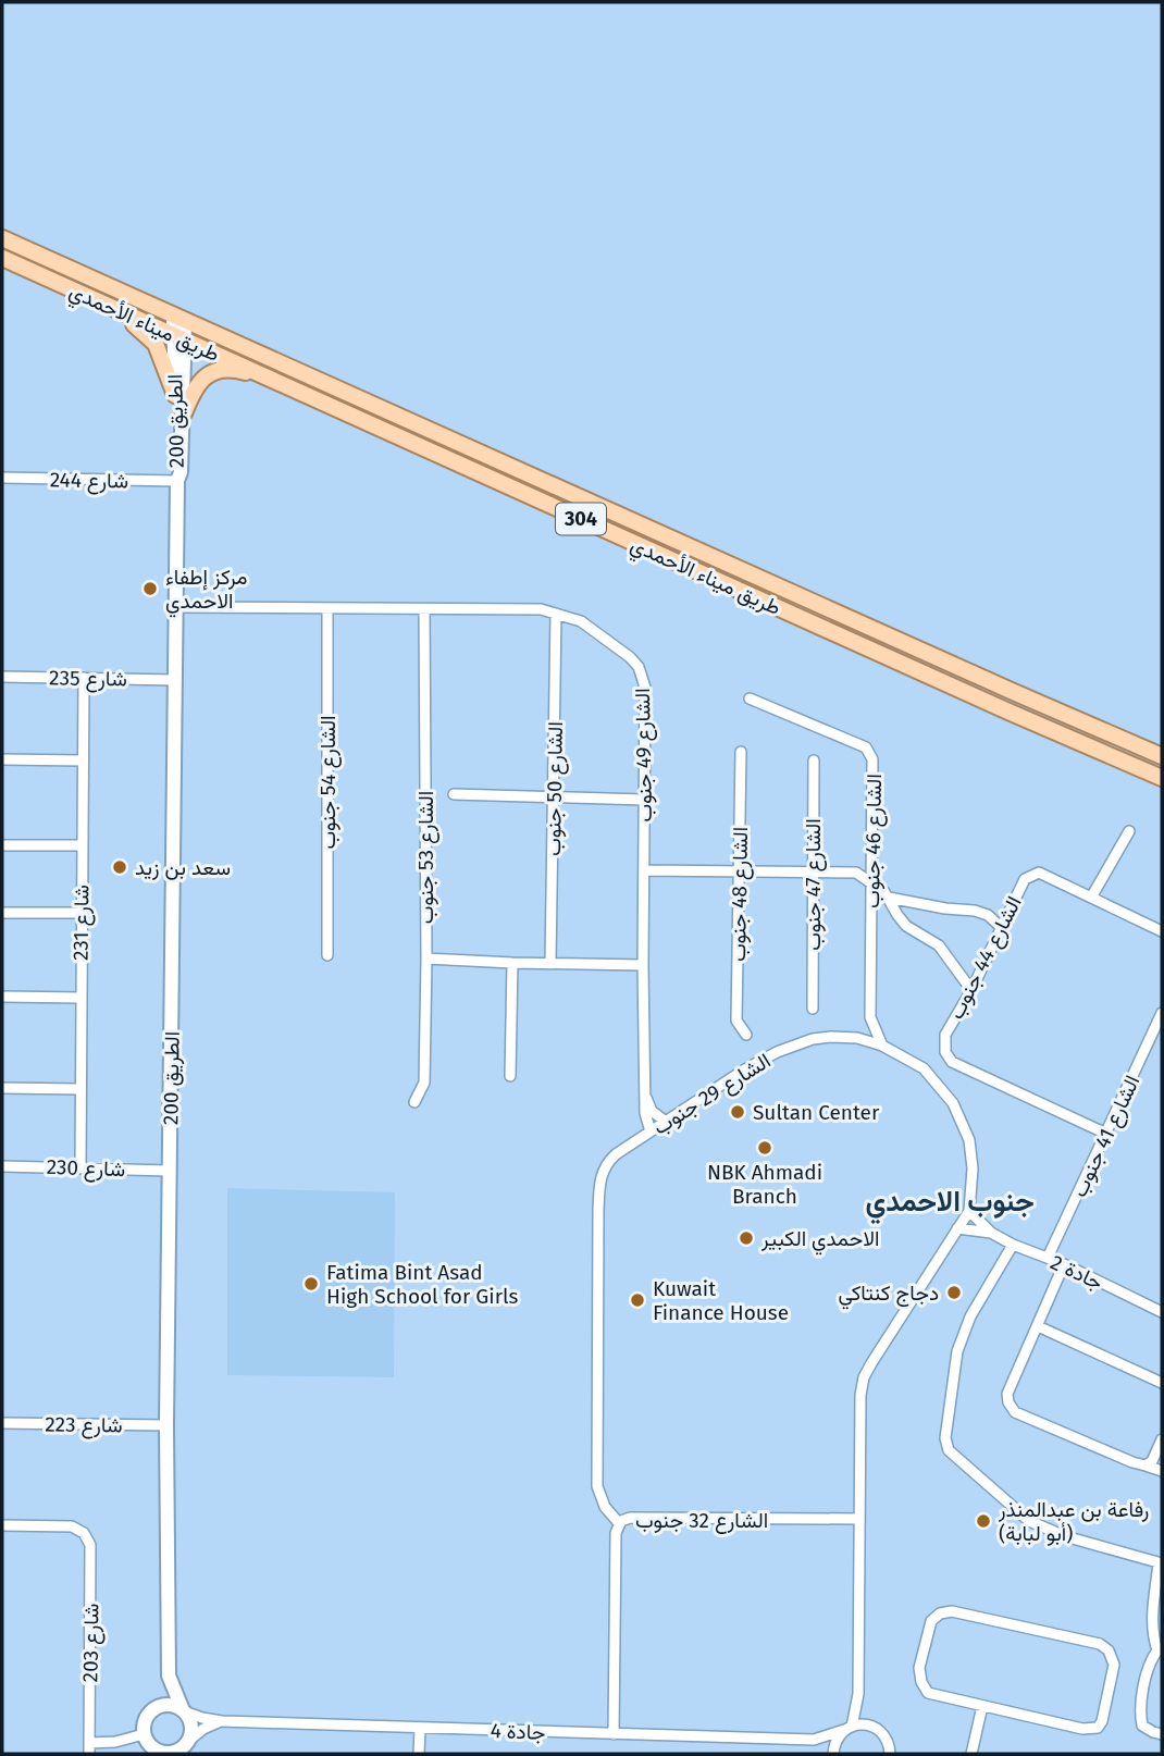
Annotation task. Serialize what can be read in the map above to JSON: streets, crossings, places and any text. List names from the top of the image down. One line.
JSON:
{"streets":{"main road":["طريق ميناء الأحمدي","الطريق 200","304"],"street":["شارع 244","شارع 235","الشارع 49 جنوب","الشارع 54 جنوب","الشارع 50 جنوب","الشارع 46 جنوب","الشارع 53 جنوب","الشارع 47 جنوب","الشارع 48 جنوب","شارع 231","الشارع 44 جنوب","الشارع 29 جنوب","الشارع 41 جنوب","شارع 230","جادة 2","شارع 223","الشارع 32 جنوب","شارع 203","جادة 4"]},"crossings":[["طريق ميناء الأحمدي","الطريق 200"],["الطريق 200","شارع 244"],["الطريق 200","شارع 235"],["الطريق 200","الشارع 49 جنوب"],["الطريق 200","شارع 230"],["الطريق 200","شارع 223"],["الطريق 200","جادة 4"],["شارع 235","شارع 231"],["الشارع 49 جنوب","الشارع 54 جنوب"],["الشارع 49 جنوب","الشارع 50 جنوب"],["الشارع 49 جنوب","الشارع 53 جنوب"],["الشارع 49 جنوب","الشارع 29 جنوب"],["الشارع 46 جنوب","الشارع 29 جنوب"],["شارع 231","شارع 230"],["الشارع 44 جنوب","الشارع 41 جنوب"],["الشارع 29 جنوب","جادة 2"],["الشارع 29 جنوب","الشارع 32 جنوب"],["الشارع 41 جنوب","جادة 2"],["الشارع 32 جنوب","جادة 4"]],"districts":["جنوب الاحمدي"],"places":["مركز إطفاء الاحمدي","سعد بن زيد","Sultan Center","NBK Ahmadi Branch","الاحمدي الكبير","Fatima Bint Asad High School for Girls","دجاج كنتاكي","Kuwait Finance House","رفاعة بن عبدالمنذر (أبو لبابة)"]}
